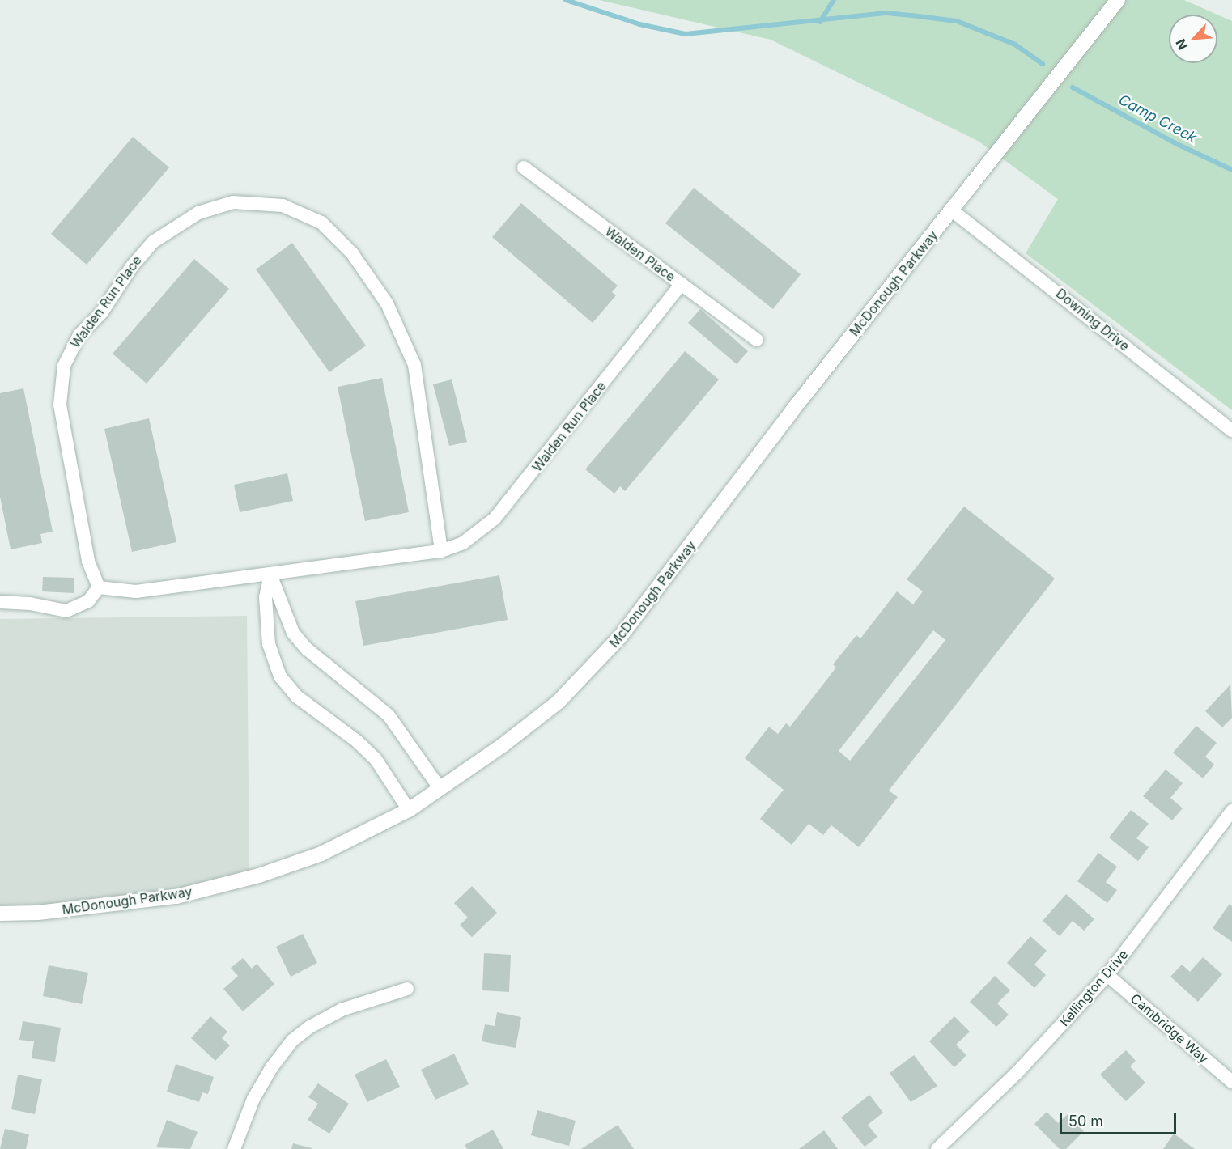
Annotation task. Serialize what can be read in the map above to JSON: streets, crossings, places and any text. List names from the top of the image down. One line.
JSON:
{"streets":{"street":["Walden Place","McDonough Parkway","Walden Run Place","Downing Drive","Kellington Drive","Cambridge Way"]},"crossings":[["Walden Place","Walden Run Place"],["McDonough Parkway","Downing Drive"],["Kellington Drive","Cambridge Way"]],"water":["Camp Creek"],"scale_bar":"50 m","north":"bottom left"}
